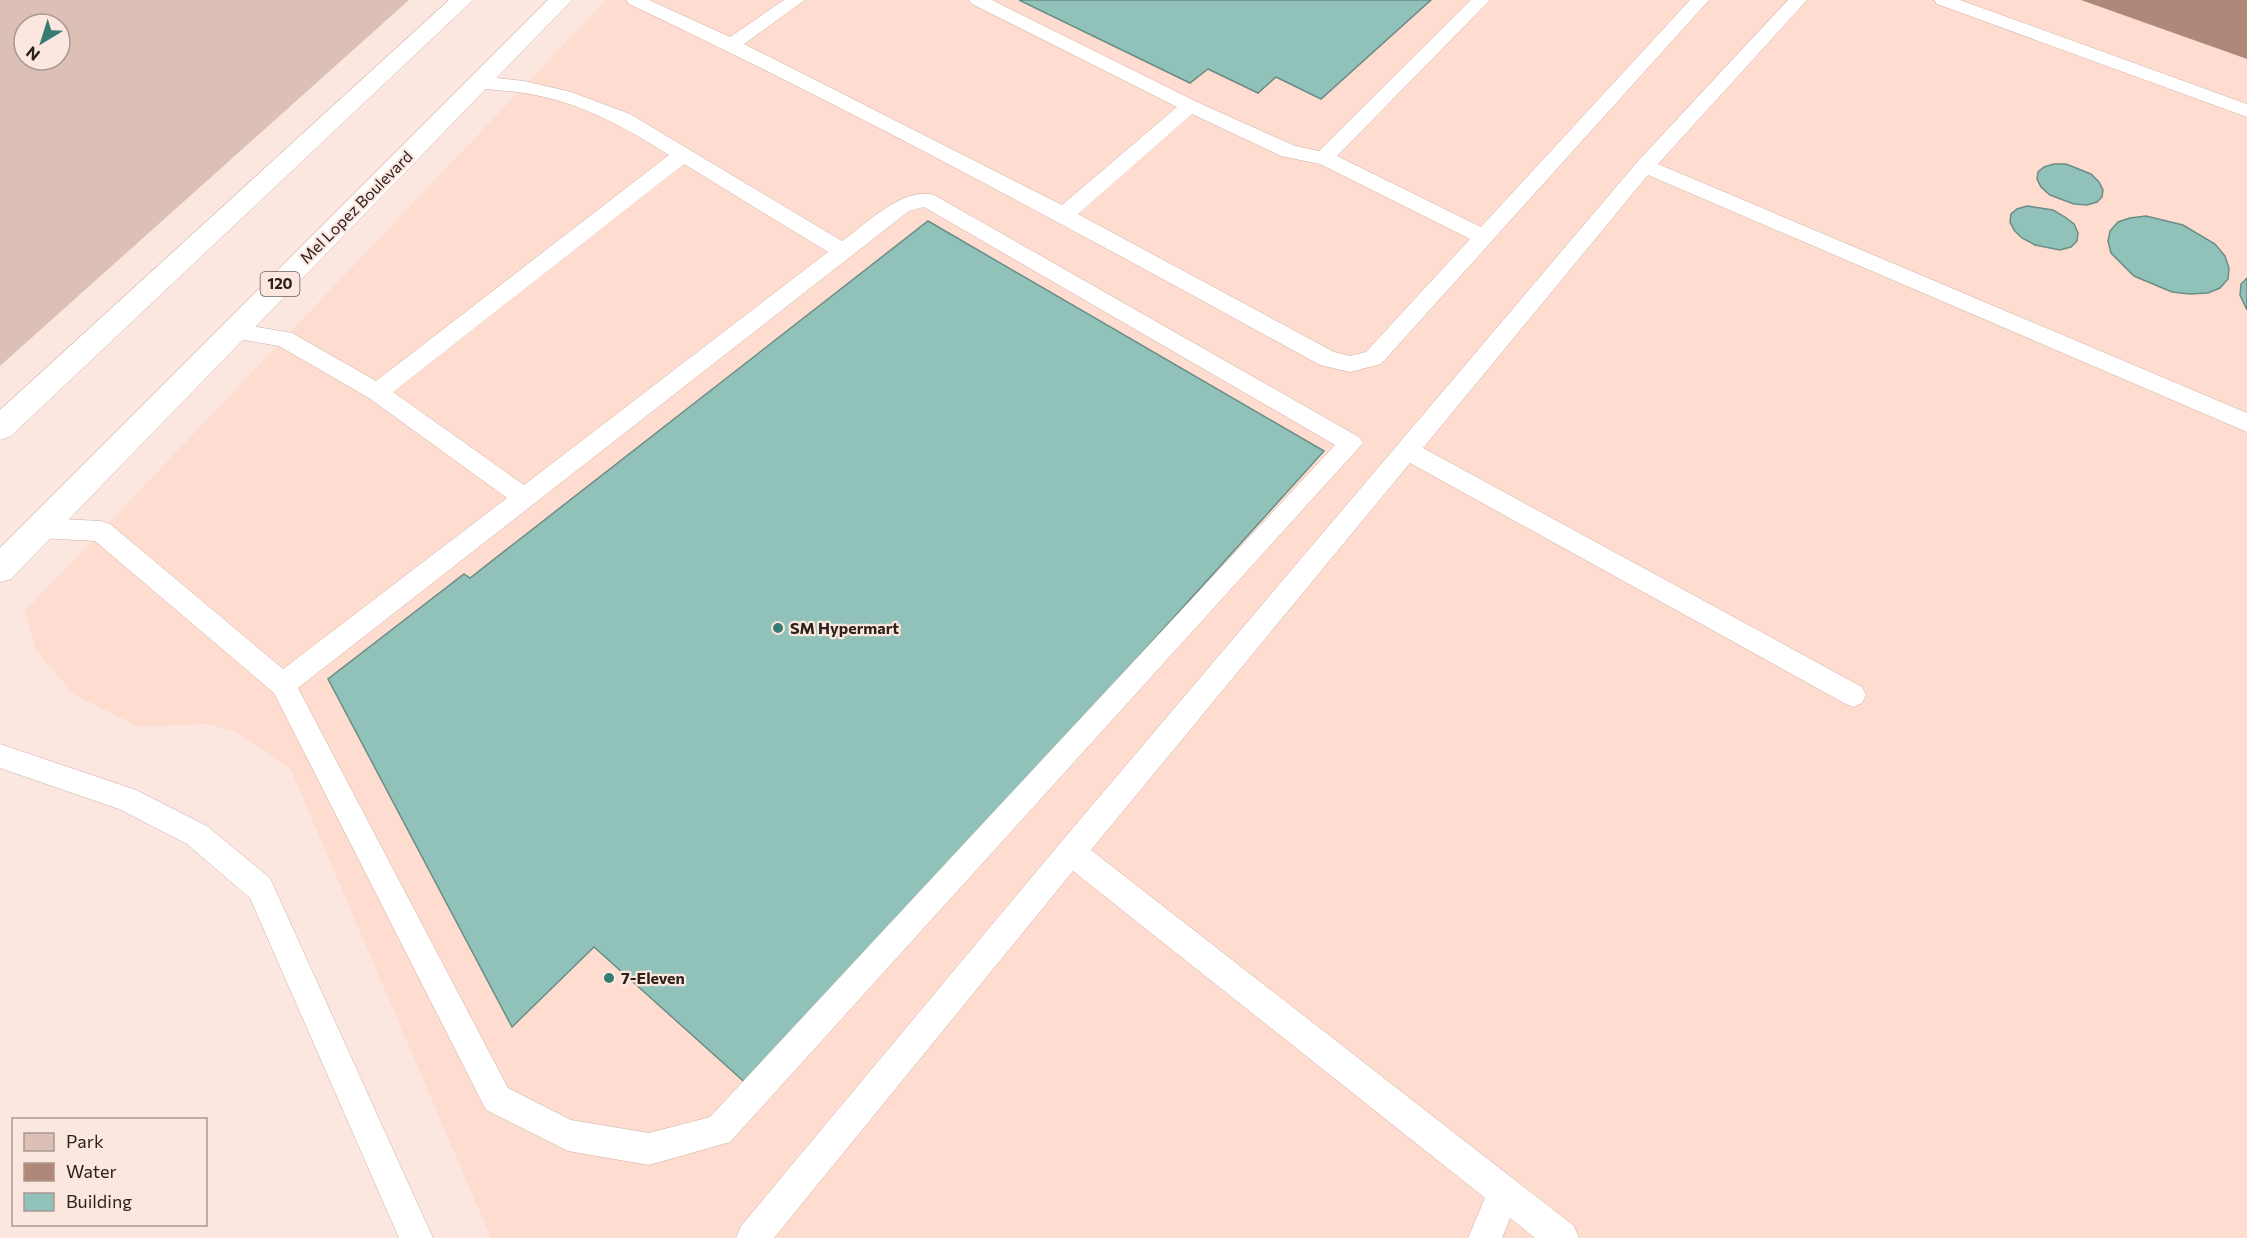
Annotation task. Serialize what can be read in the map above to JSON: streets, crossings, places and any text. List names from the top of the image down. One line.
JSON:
{"streets":{"highway":["Mel Lopez Boulevard","120"]},"places":["SM Hypermart","7-Eleven"],"legend":["Park","Water","Building"],"north":"bottom left"}
